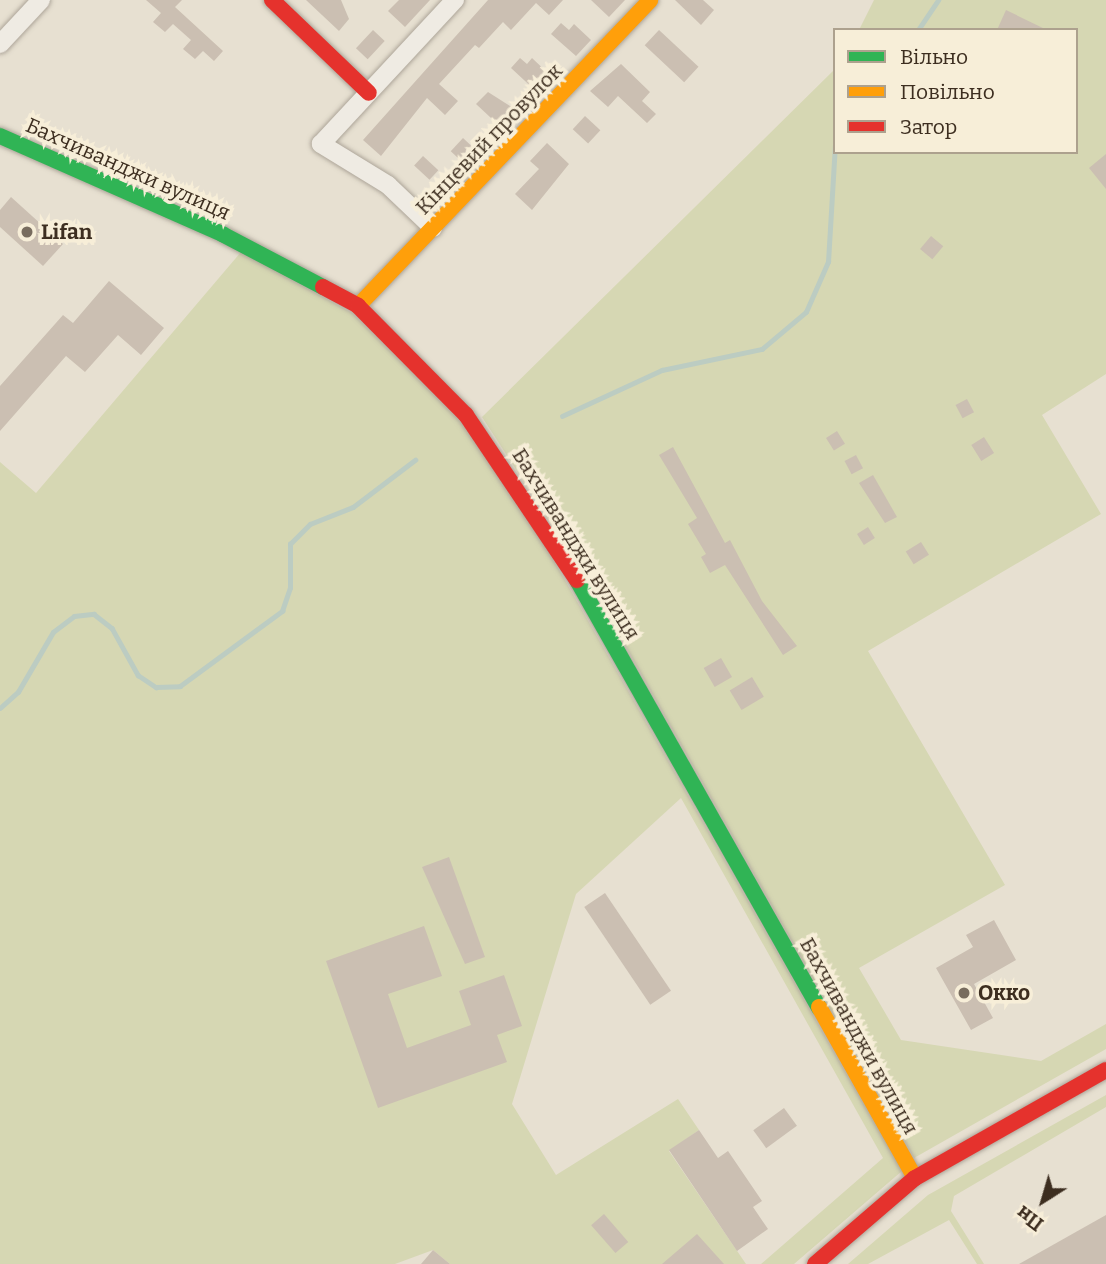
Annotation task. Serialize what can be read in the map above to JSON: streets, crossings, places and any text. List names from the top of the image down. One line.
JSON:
{"streets":{"street":["Кінцевий провулок","Бахчиванджи вулиця"]},"crossings":[["Кінцевий провулок","Бахчиванджи вулиця"]],"places":["Lifan","Окко"],"legend":["Вільно","Повільно","Затор"],"north":"bottom left"}
